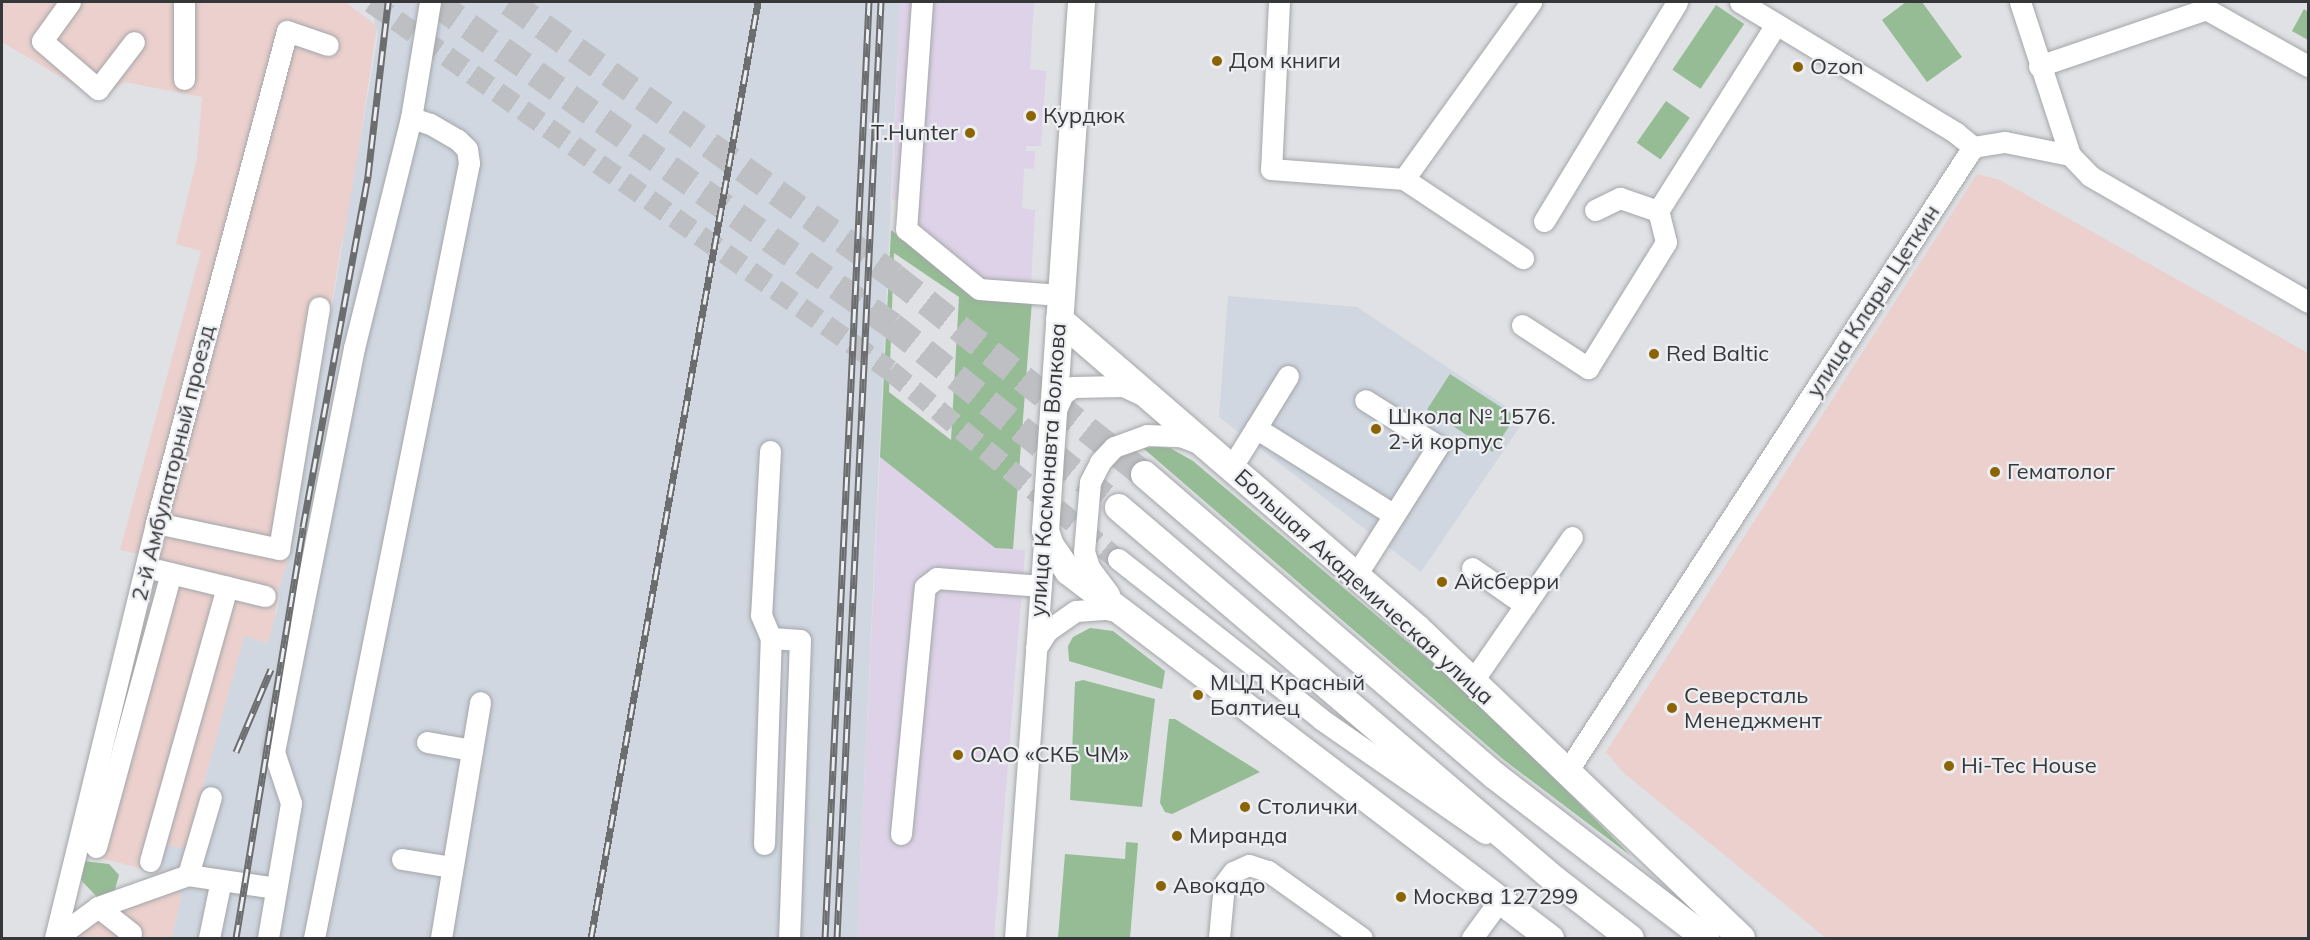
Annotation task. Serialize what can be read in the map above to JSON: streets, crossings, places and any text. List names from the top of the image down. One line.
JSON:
{"streets":{"main road":["улица Космонавта Волкова","Большая Академическая улица"],"street":["улица Клары Цеткин","2-й Амбулаторный проезд"]},"crossings":[["улица Клары Цеткин","Большая Академическая улица"],["улица Космонавта Волкова","Большая Академическая улица"]],"places":["Дом книги","Ozon","Курдюк","T.Hunter","Red Baltic","Школа № 1576. 2-й корпус","Гематолог","Айсберри","МЦД Красный Балтиец","Северсталь Менеджмент","ОАО «СКБ ЧМ»","Hi-Tec House","Столички","Миранда","Авокадо","Москва 127299"]}
